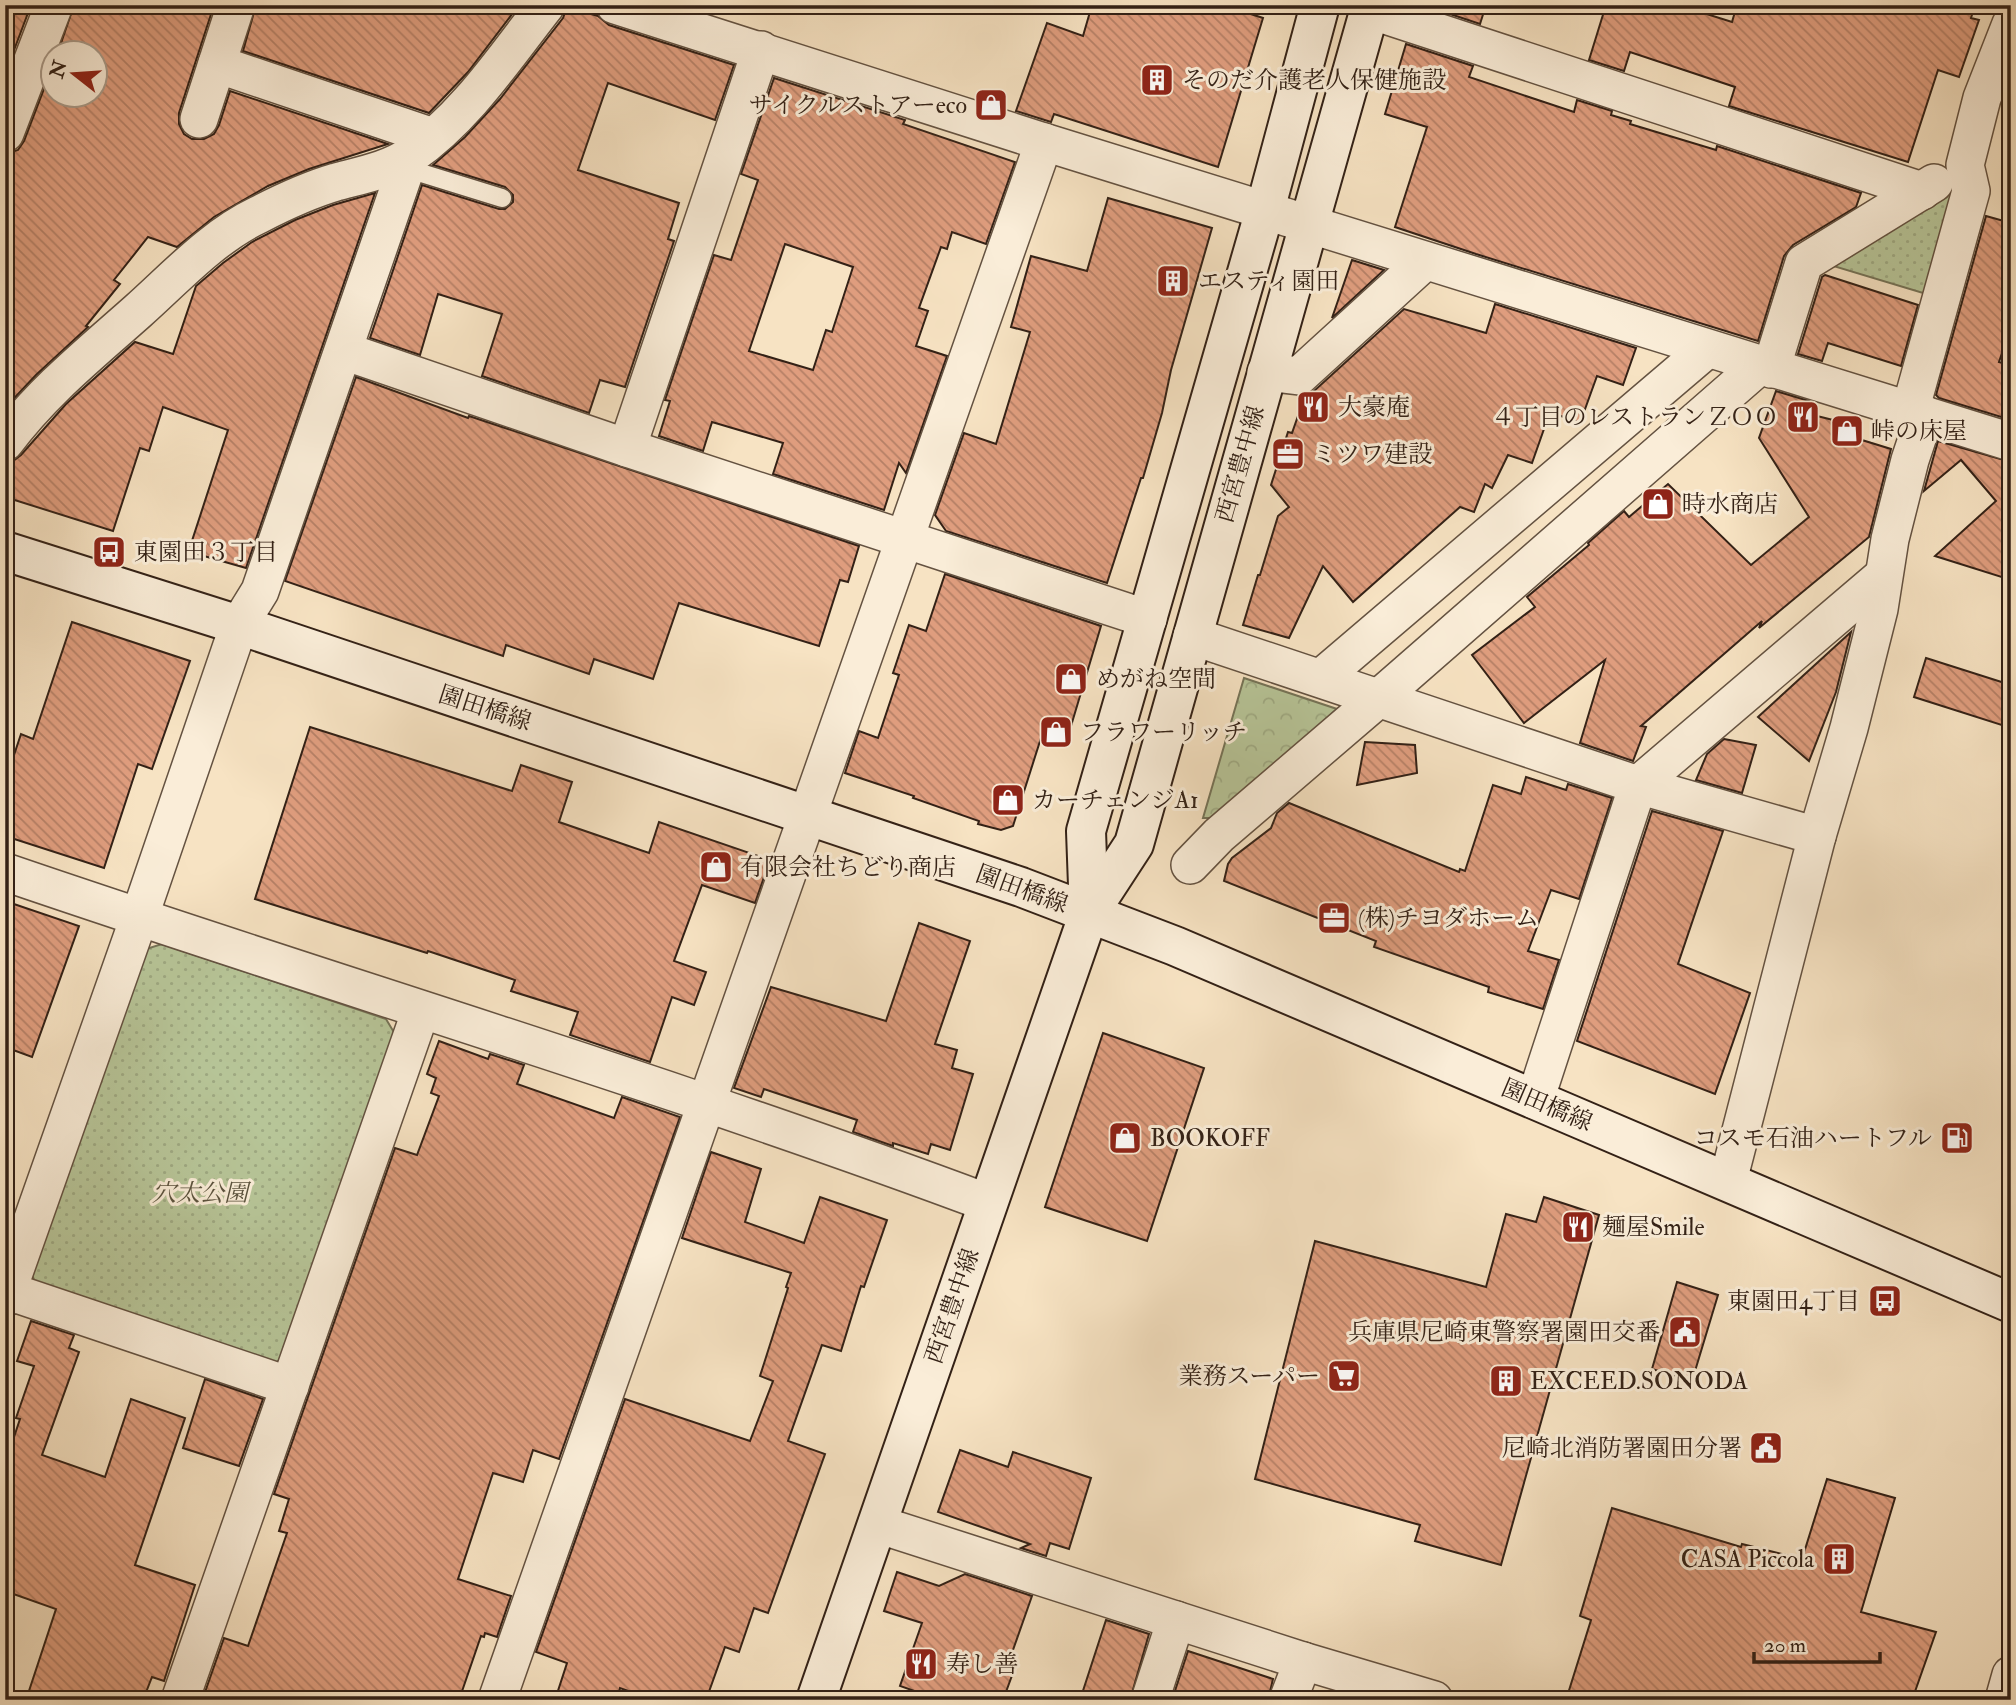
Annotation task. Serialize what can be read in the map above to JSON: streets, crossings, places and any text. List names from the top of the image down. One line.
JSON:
{"streets":{"main road":["西宮豊中線","園田橋線"]},"crossings":[["西宮豊中線","園田橋線"]],"parks":["穴太公園"],"places":{"building":["そのだ介護老人保健施設","エスティ園田","EXCEED.SONODA","CASA Piccola"],"shop":["サイクルストアーeco","峠の床屋","時水商店","めがね空間","フラワーリッチ","カーチェンジA1","有限会社ちどり商店","BOOKOFF"],"restaurant":["大豪庵","４丁目のレストランＺＯＯ","麺屋Smile","寿し善"],"office":["ミツワ建設","(株)チヨダホーム"],"bus stop":["東園田３丁目","東園田4丁目"],"fuel station":["コスモ石油ハートフル"],"public building":["兵庫県尼崎東警察署園田交番","尼崎北消防署園田分署"],"supermarket":["業務スーパー"]},"scale_bar":"20 m","north":"left"}
